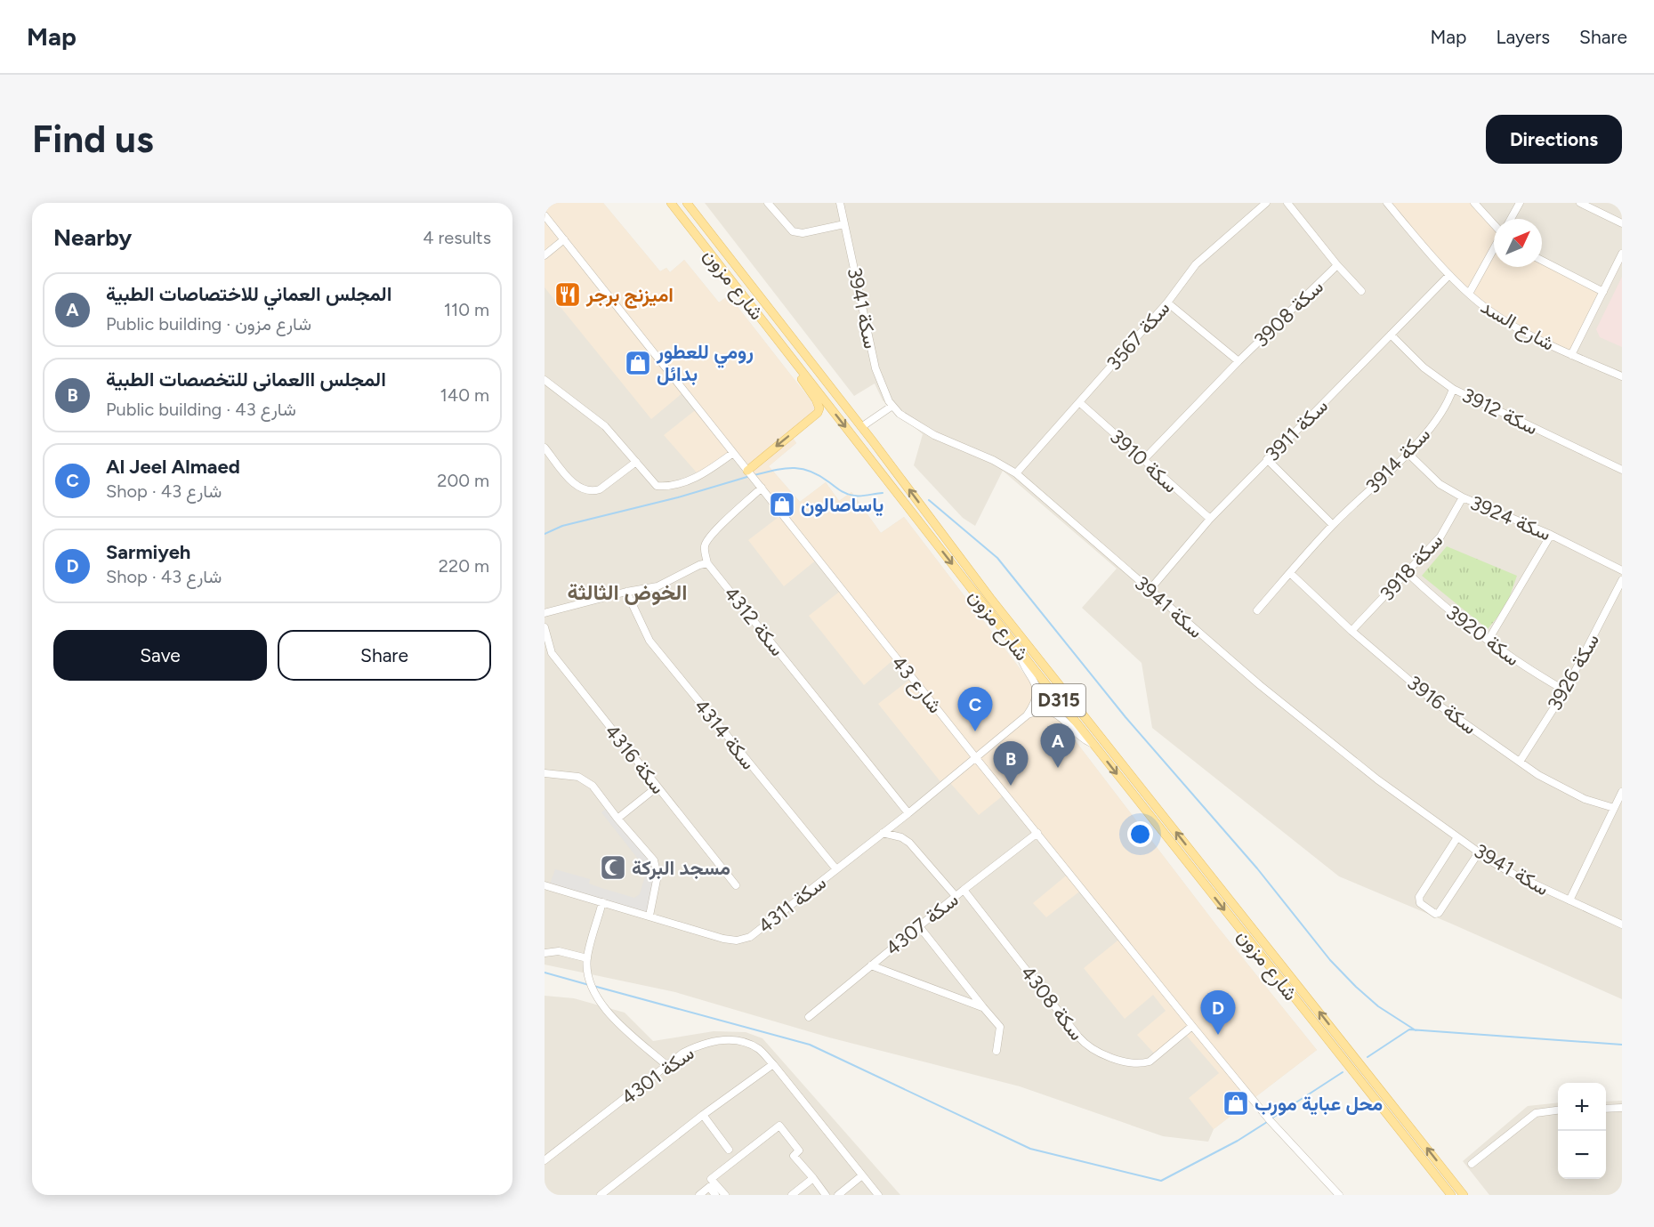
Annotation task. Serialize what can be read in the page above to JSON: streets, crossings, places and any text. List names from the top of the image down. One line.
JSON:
{"streets":{"main road":["شارع مزون","D315"],"street":["سكة 3941","سكة 3908","شارع السد","سكة 3567","سكة 3912","سكة 3911","سكة 3914","سكة 3910","سكة 3924","سكة 3918","سكة 4312","سكة 3920","سكة 3926","شارع 43","سكة 3916","سكة 4314","سكة 4316","سكة 4311","سكة 4307","سكة 4308","سكة 4301"]},"crossings":[["سكة 3941","سكة 3567"],["سكة 3941","سكة 3911"],["سكة 3908","سكة 3567"],["سكة 3908","سكة 3910"],["شارع السد","سكة 3911"],["سكة 3567","سكة 3910"],["سكة 3912","سكة 3911"],["سكة 3912","سكة 3914"],["سكة 3911","سكة 3910"],["سكة 3914","سكة 3924"],["سكة 3914","سكة 3916"],["سكة 3924","سكة 3918"],["سكة 3918","سكة 3920"],["سكة 3918","سكة 3916"],["سكة 4312","سكة 4311"],["سكة 3920","سكة 3926"],["سكة 3926","سكة 3916"],["شارع 43","سكة 4311"],["شارع 43","سكة 4307"],["شارع 43","سكة 4308"],["سكة 4314","سكة 4311"],["سكة 4307","سكة 4308"]],"districts":["الخوض الثالثة"],"places":{"restaurant":["اميزنج برجر"],"shop":["رومي للعطور بدائل","ياساصالون","محل عباية مورب"],"mosque":["مسجد البركة"]},"north":"top right","page":{"header":"Map","nav":["Map","Layers","Share"],"buttons":["Directions",["Save","Share"]],"title":"Find us","heading":["Nearby","4 results"],"list":[{"mark":"A","name":"المجلس العماني للاختصاصات الطبية","note":"Public building · شارع مزون","value":"110 m"},{"mark":"B","name":"المجلس االعمانى للتخصصات الطبية","note":"Public building · شارع 43","value":"140 m"},{"mark":"C","name":"Al Jeel Almaed","note":"Shop · شارع 43","value":"200 m"},{"mark":"D","name":"Sarmiyeh","note":"Shop · شارع 43","value":"220 m"}],"pins":["C","A","B","D"],"map_buttons":["+","−"]}}
